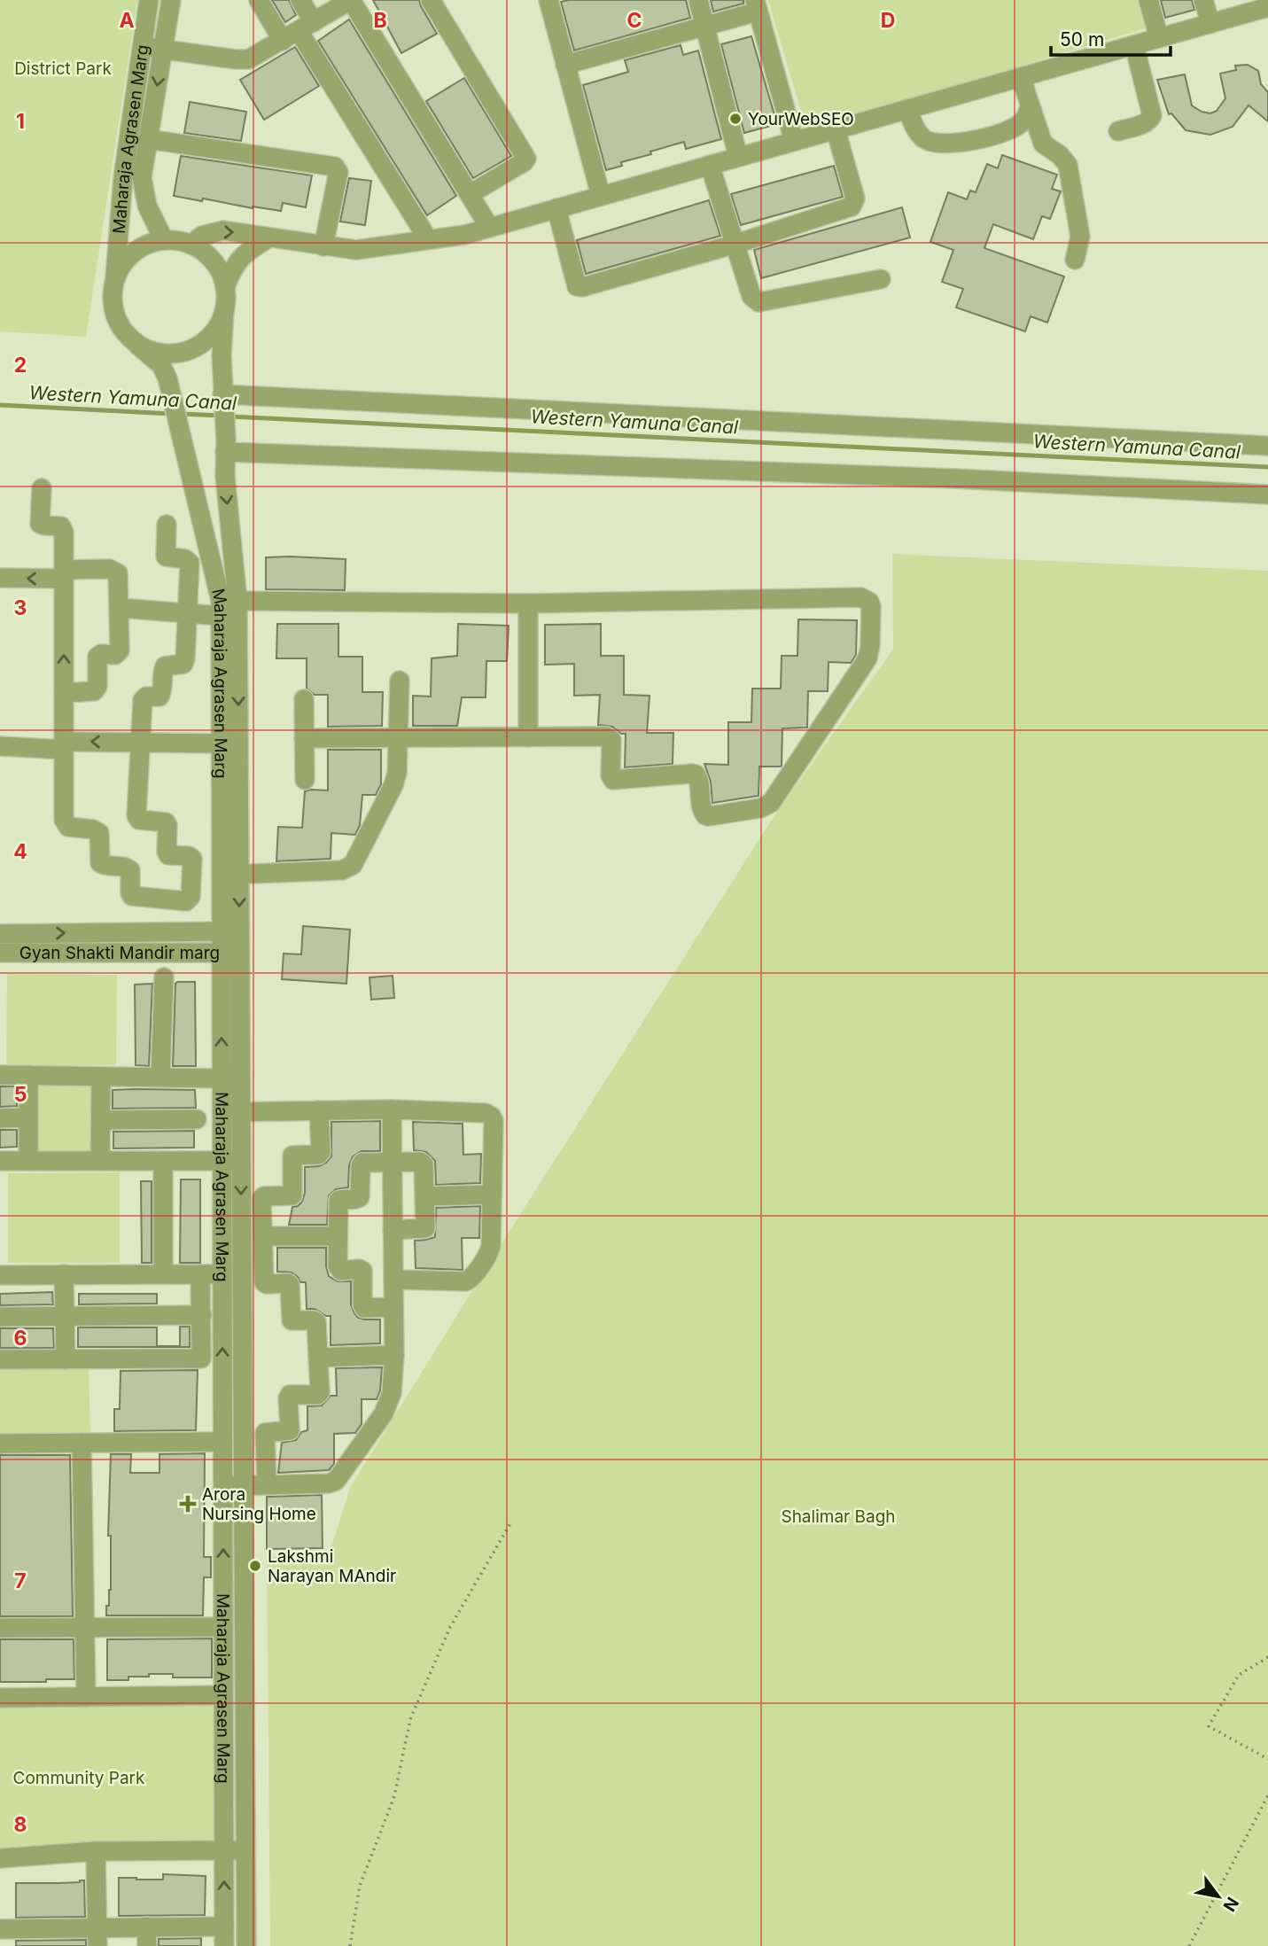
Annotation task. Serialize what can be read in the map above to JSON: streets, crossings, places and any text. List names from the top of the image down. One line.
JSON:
{"streets":{"street":["Maharaja Agrasen Marg","Gyan Shakti Mandir marg"]},"crossings":[["Maharaja Agrasen Marg","Gyan Shakti Mandir marg"]],"water":["Western Yamuna Canal"],"parks":["District Park","Shalimar Bagh","Community Park"],"places":{"other":["YourWebSEO","Lakshmi Narayan MAndir"],"health":["Arora Nursing Home"]},"scale_bar":"50 m","north":"bottom right","grid":{"columns":["A","B","C","D"],"rows":["1","2","3","4","5","6","7","8"]}}
